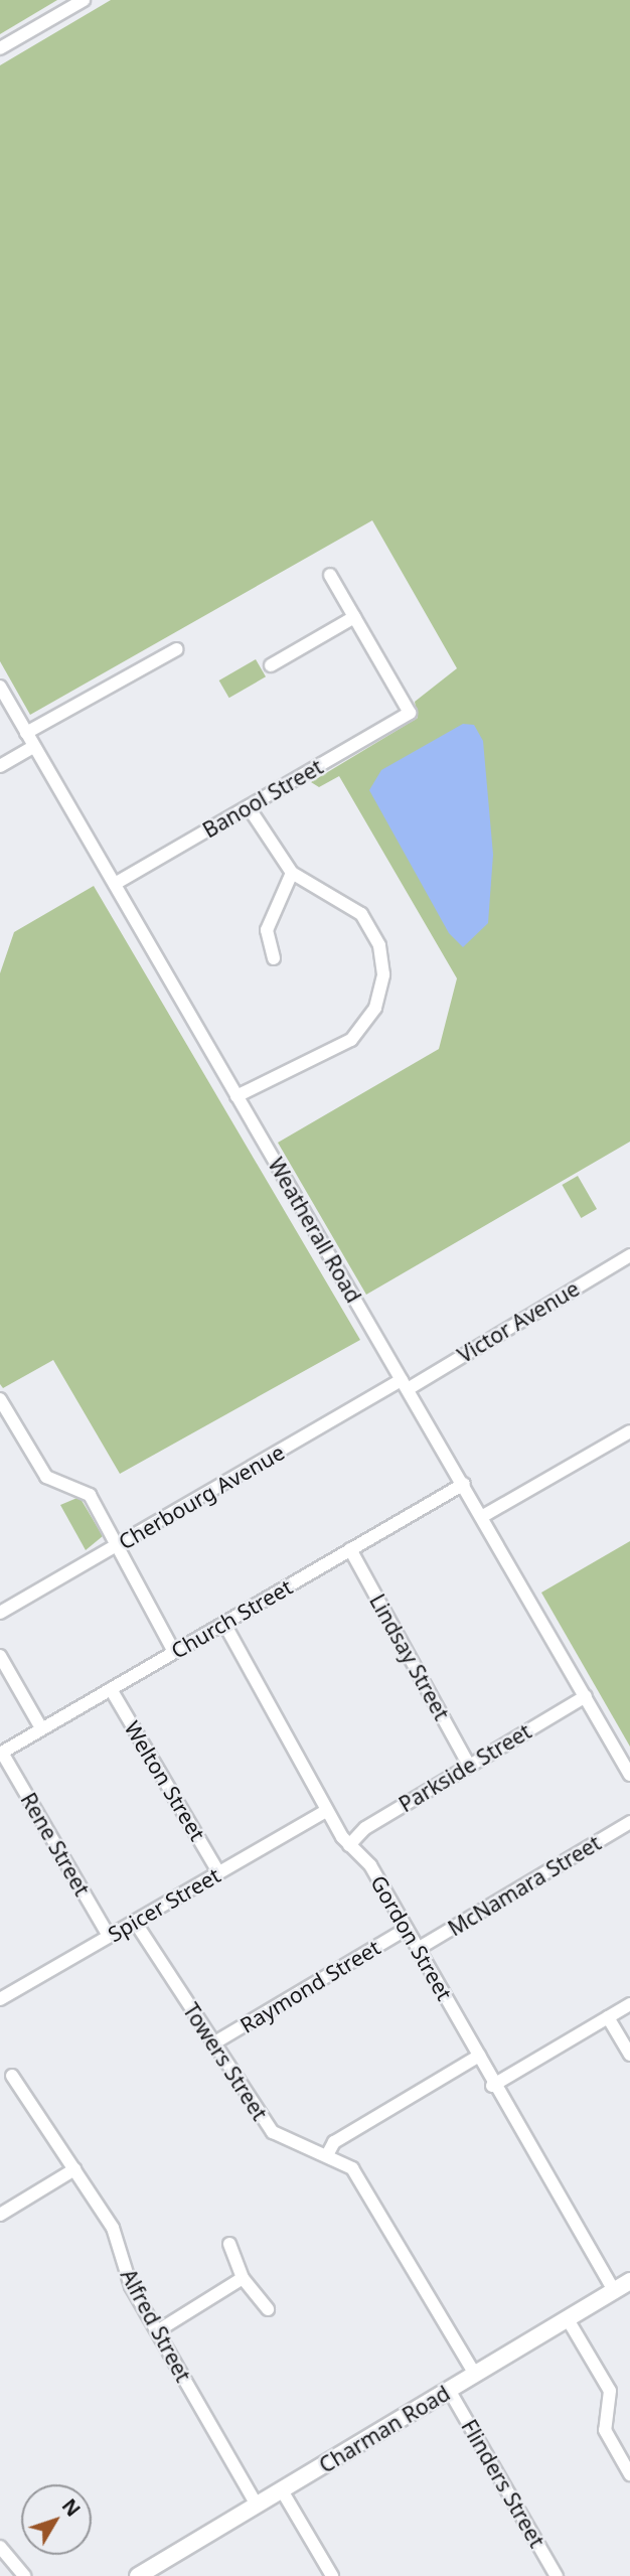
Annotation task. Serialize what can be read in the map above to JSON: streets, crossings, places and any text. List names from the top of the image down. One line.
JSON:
{"streets":{"main road":["Charman Road"],"street":["Banool Street","Weatherall Road","Victor Avenue","Cherbourg Avenue","Church Street","Lindsay Street","Parkside Street","Welton Street","Rene Street","McNamara Street","Spicer Street","Gordon Street","Raymond Street","Towers Street","Alfred Street","Flinders Street"]},"crossings":[["Banool Street","Weatherall Road"],["Weatherall Road","Victor Avenue"],["Weatherall Road","Cherbourg Avenue"],["Weatherall Road","Church Street"],["Weatherall Road","Parkside Street"],["Victor Avenue","Cherbourg Avenue"],["Church Street","Lindsay Street"],["Church Street","Welton Street"],["Church Street","Rene Street"],["Church Street","Gordon Street"],["Lindsay Street","Parkside Street"],["Parkside Street","Gordon Street"],["Welton Street","Spicer Street"],["Rene Street","Spicer Street"],["McNamara Street","Gordon Street"],["Spicer Street","Gordon Street"],["Spicer Street","Towers Street"],["Gordon Street","Raymond Street"],["Gordon Street","Charman Road"],["Raymond Street","Towers Street"],["Towers Street","Charman Road"],["Alfred Street","Charman Road"],["Charman Road","Flinders Street"]],"north":"top right"}
